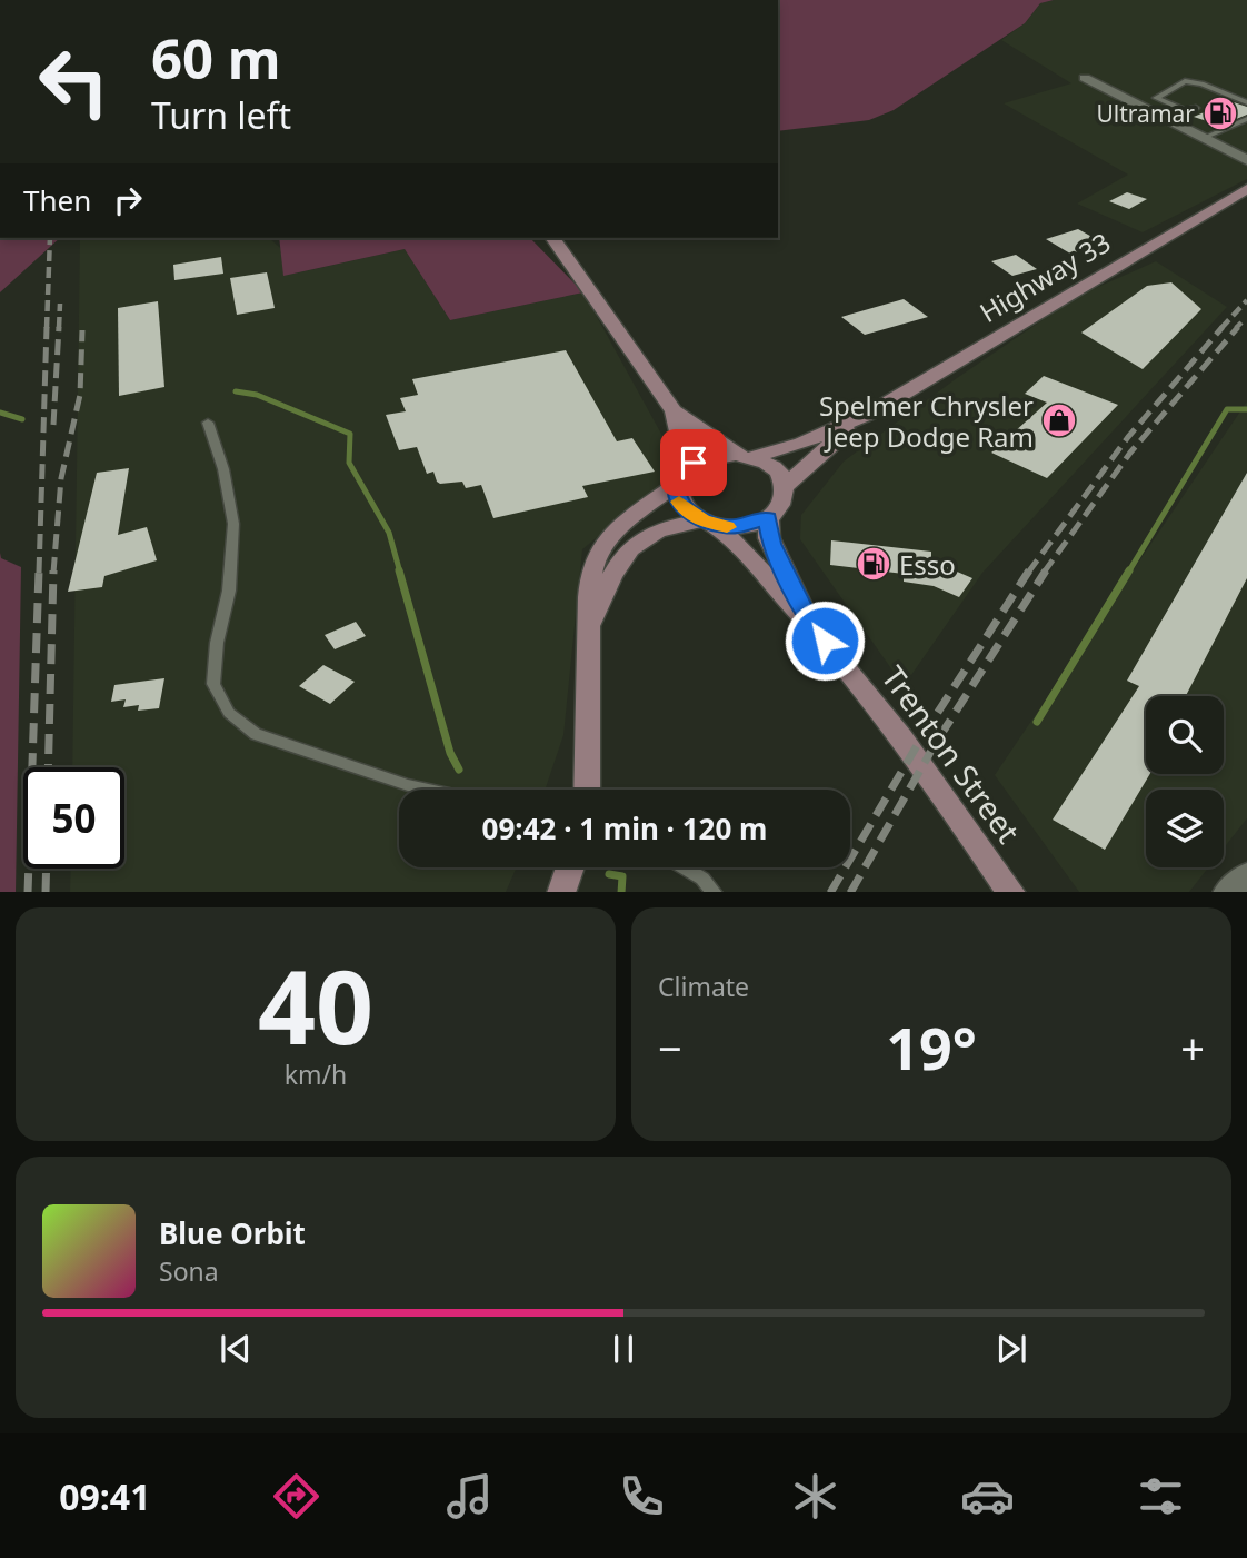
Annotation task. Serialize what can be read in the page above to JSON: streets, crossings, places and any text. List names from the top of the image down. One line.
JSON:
{"streets":{"main road":["Highway 33","Trenton Street"]},"crossings":[["Highway 33","Trenton Street"]],"places":{"fuel station":["Ultramar","Esso"],"shop":["Spelmer Chrysler Jeep Dodge Ram"]},"page":{"turn":["60 m","Turn left"],"then":"Then","limit":"50","trip":"09:42 · 1 min · 120 m","tile":[["40","km/h"],"Climate"],"heat":["−","19°","+"],"song":["Blue Orbit","Sona"],"tabs":"09:41"}}
